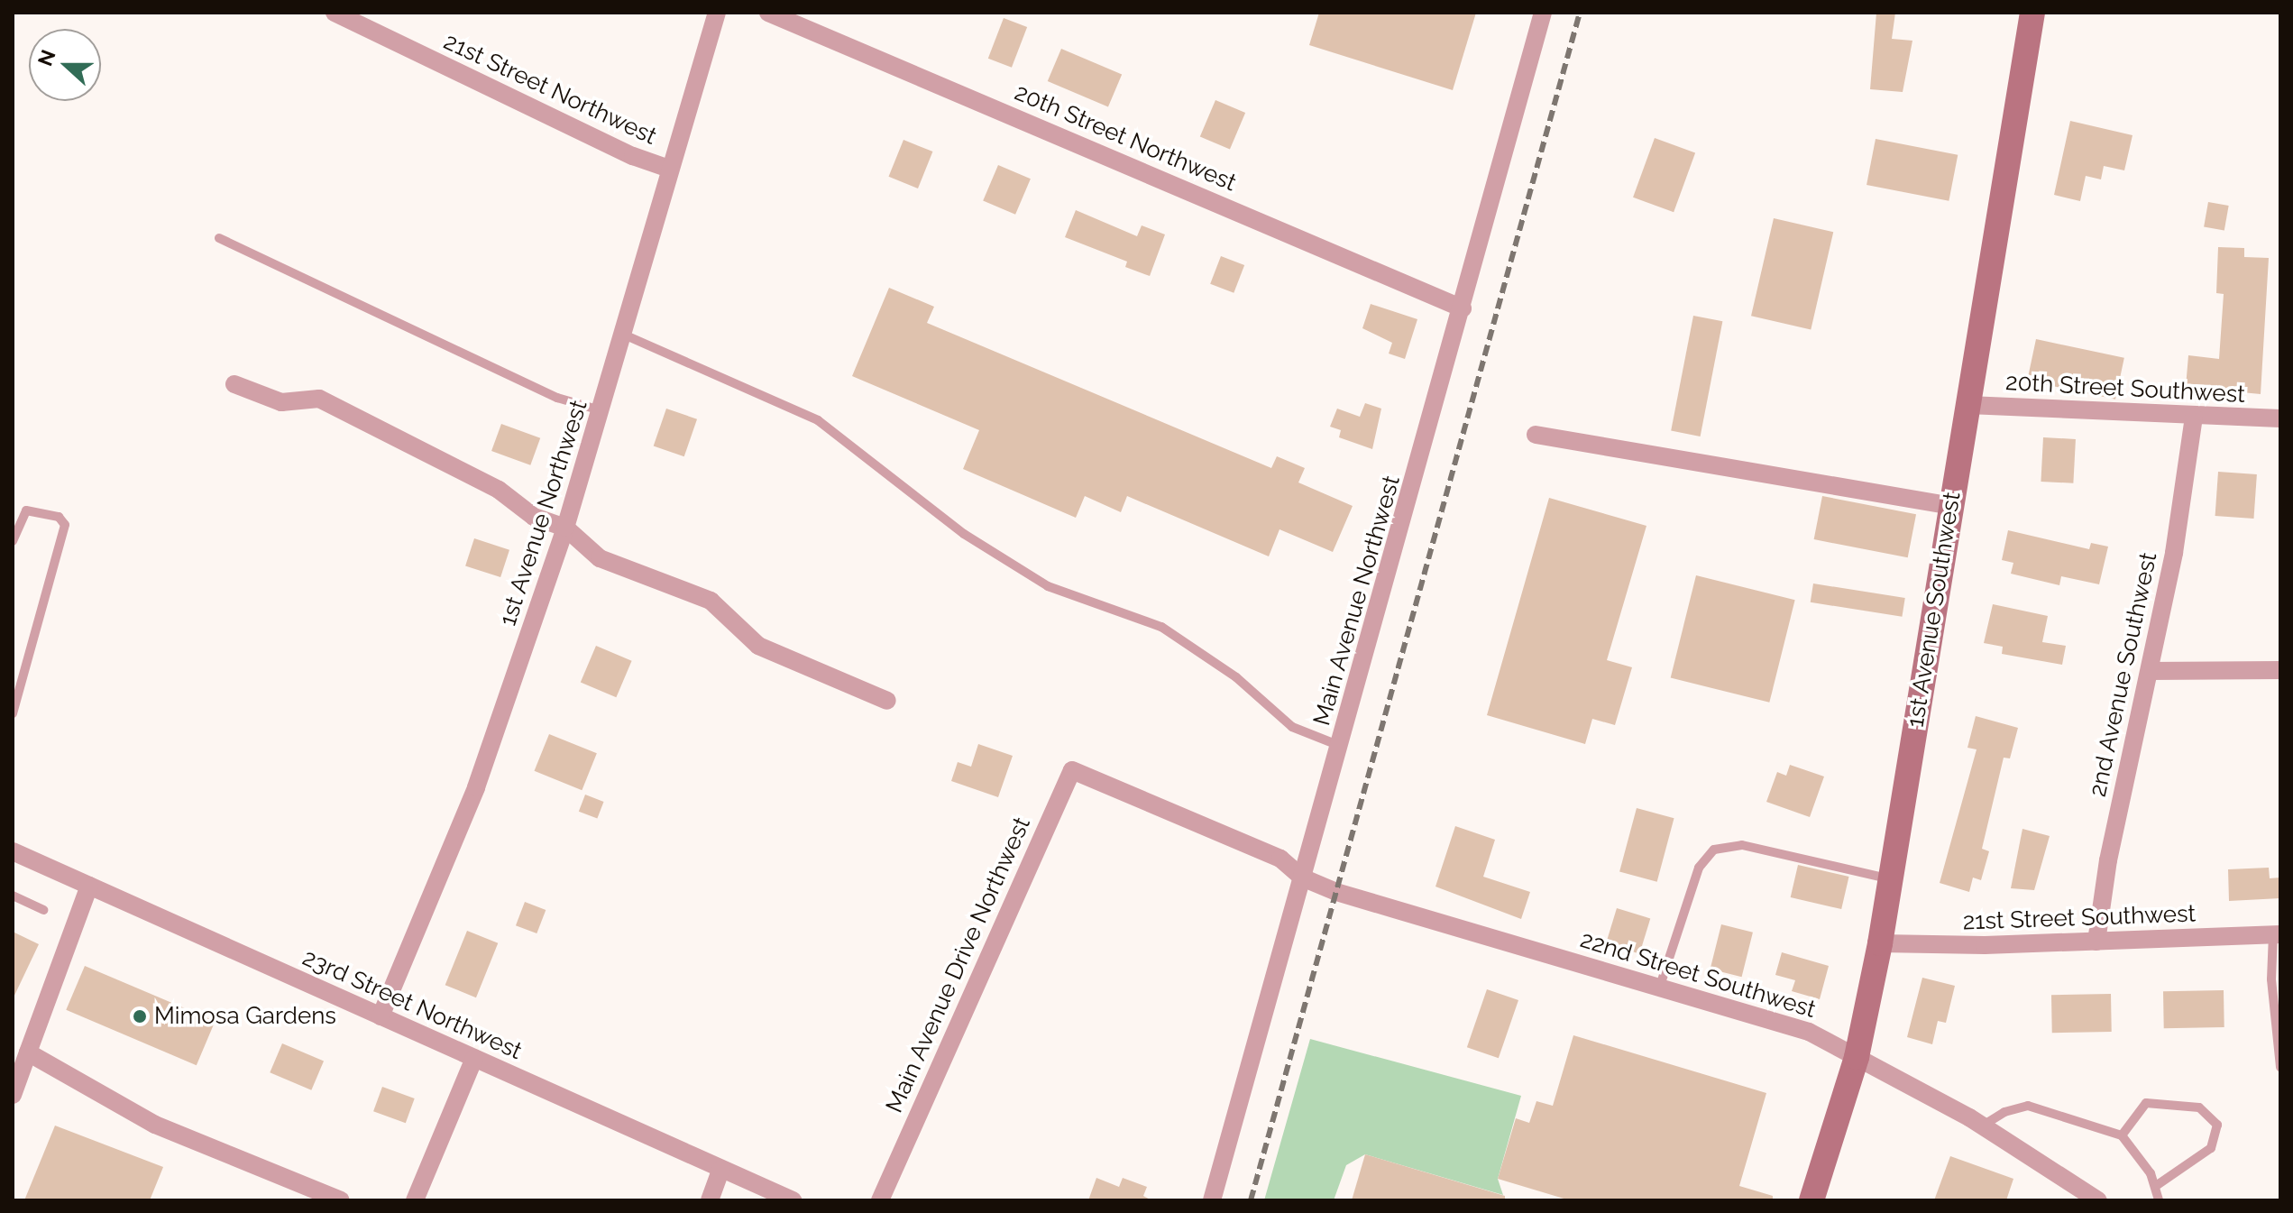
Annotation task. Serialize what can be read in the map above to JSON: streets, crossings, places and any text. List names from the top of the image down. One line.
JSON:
{"streets":{"main road":["1st Avenue Southwest"],"street":["21st Street Northwest","20th Street Northwest","20th Street Southwest","1st Avenue Northwest","Main Avenue Northwest","2nd Avenue Southwest","21st Street Southwest","Main Avenue Drive Northwest","22nd Street Southwest","23rd Street Northwest"]},"crossings":[["21st Street Northwest","1st Avenue Northwest"],["20th Street Northwest","Main Avenue Northwest"],["20th Street Southwest","1st Avenue Southwest"],["20th Street Southwest","2nd Avenue Southwest"],["1st Avenue Northwest","23rd Street Northwest"],["Main Avenue Northwest","22nd Street Southwest"],["1st Avenue Southwest","21st Street Southwest"],["1st Avenue Southwest","22nd Street Southwest"],["2nd Avenue Southwest","21st Street Southwest"],["Main Avenue Drive Northwest","22nd Street Southwest"]],"places":["Mimosa Gardens"],"north":"left"}
